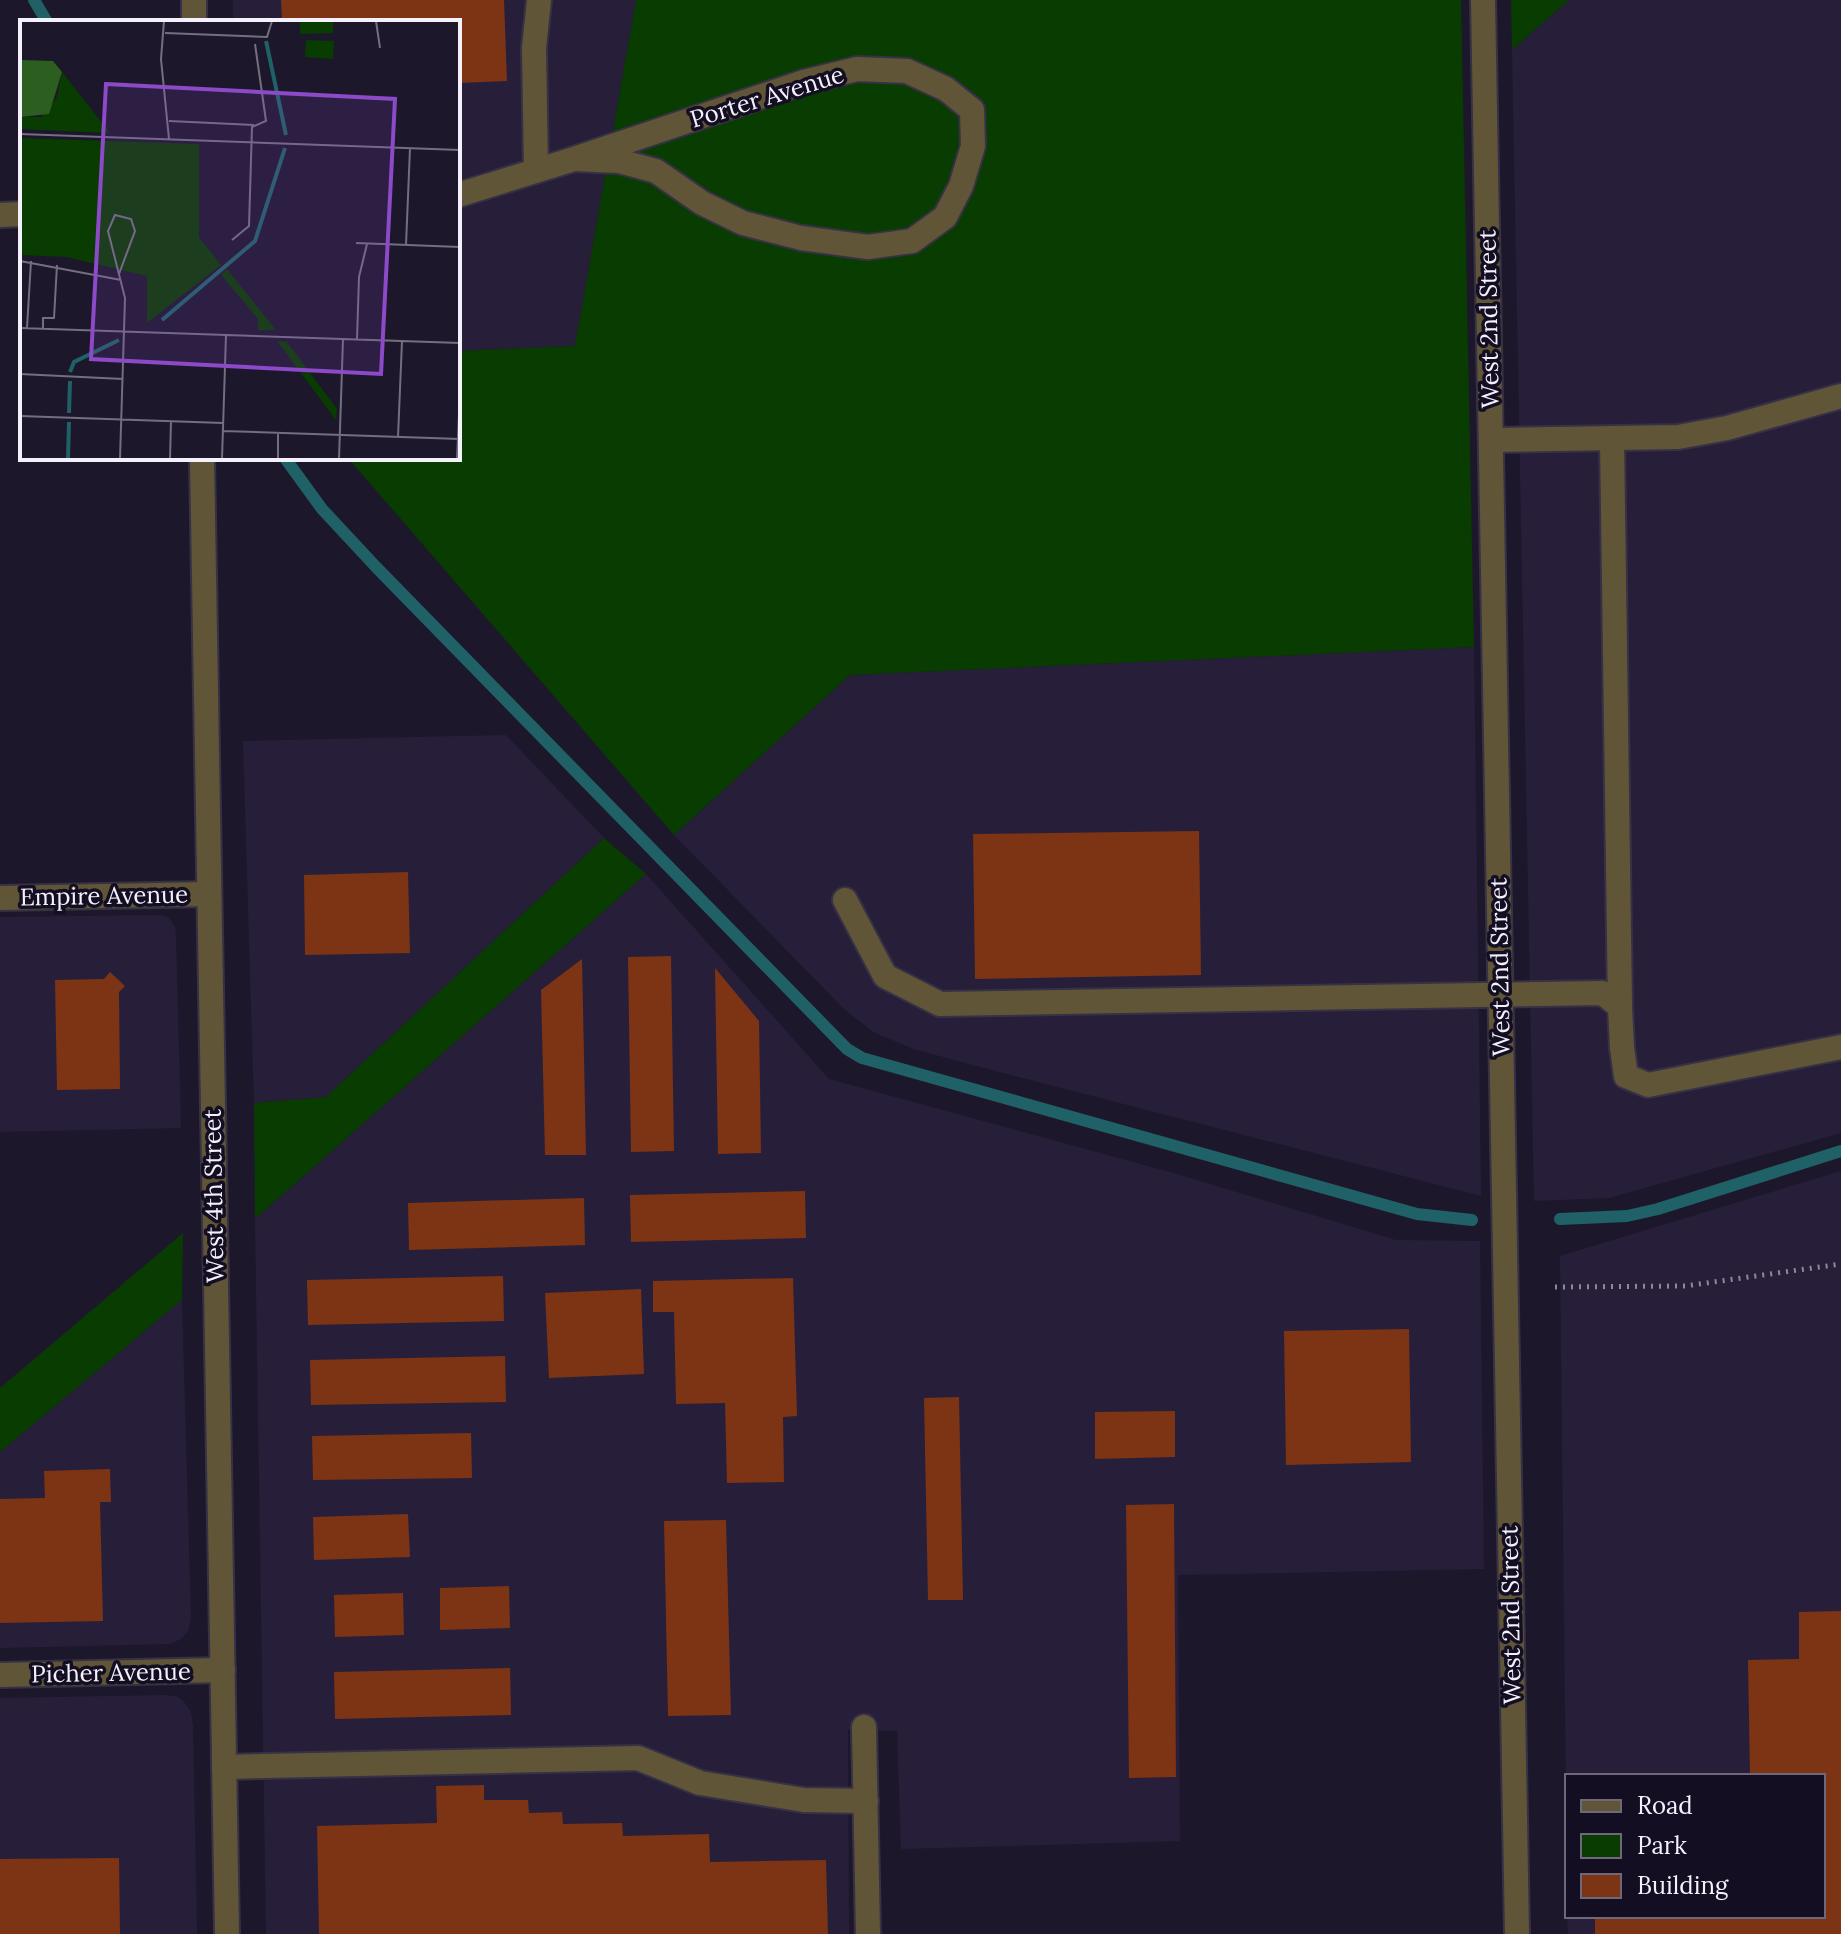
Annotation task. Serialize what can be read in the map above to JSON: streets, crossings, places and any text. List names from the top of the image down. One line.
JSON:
{"streets":{"street":["Porter Avenue","West 2nd Street","Empire Avenue","West 4th Street","Picher Avenue"]},"crossings":[["Empire Avenue","West 4th Street"],["West 4th Street","Picher Avenue"]],"legend":["Road","Park","Building"]}
